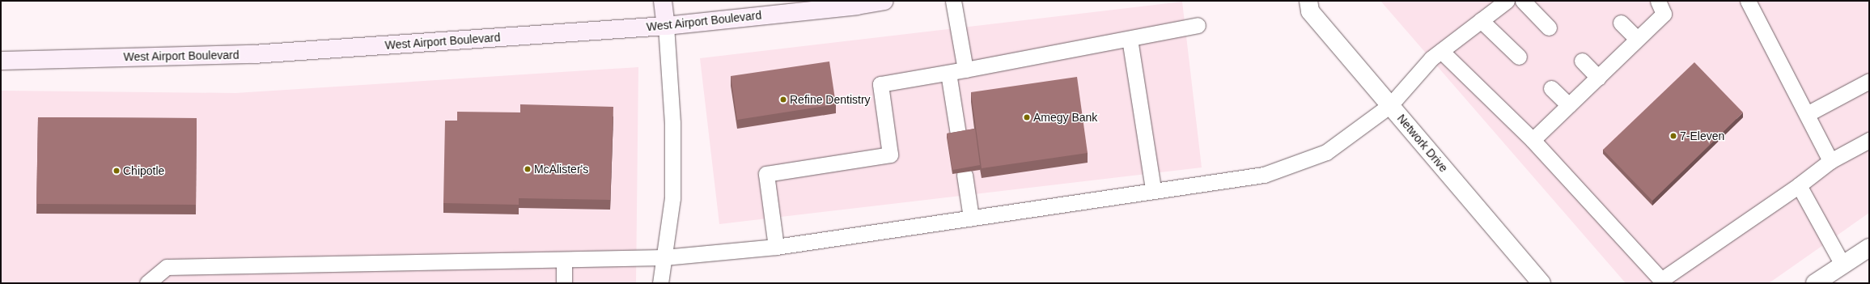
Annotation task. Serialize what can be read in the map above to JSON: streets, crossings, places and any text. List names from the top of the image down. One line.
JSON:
{"streets":{"main road":["West Airport Boulevard"],"street":["Network Drive"]},"places":["Refine Dentistry","Amegy Bank","7-Eleven","McAlister's","Chipotle"]}
